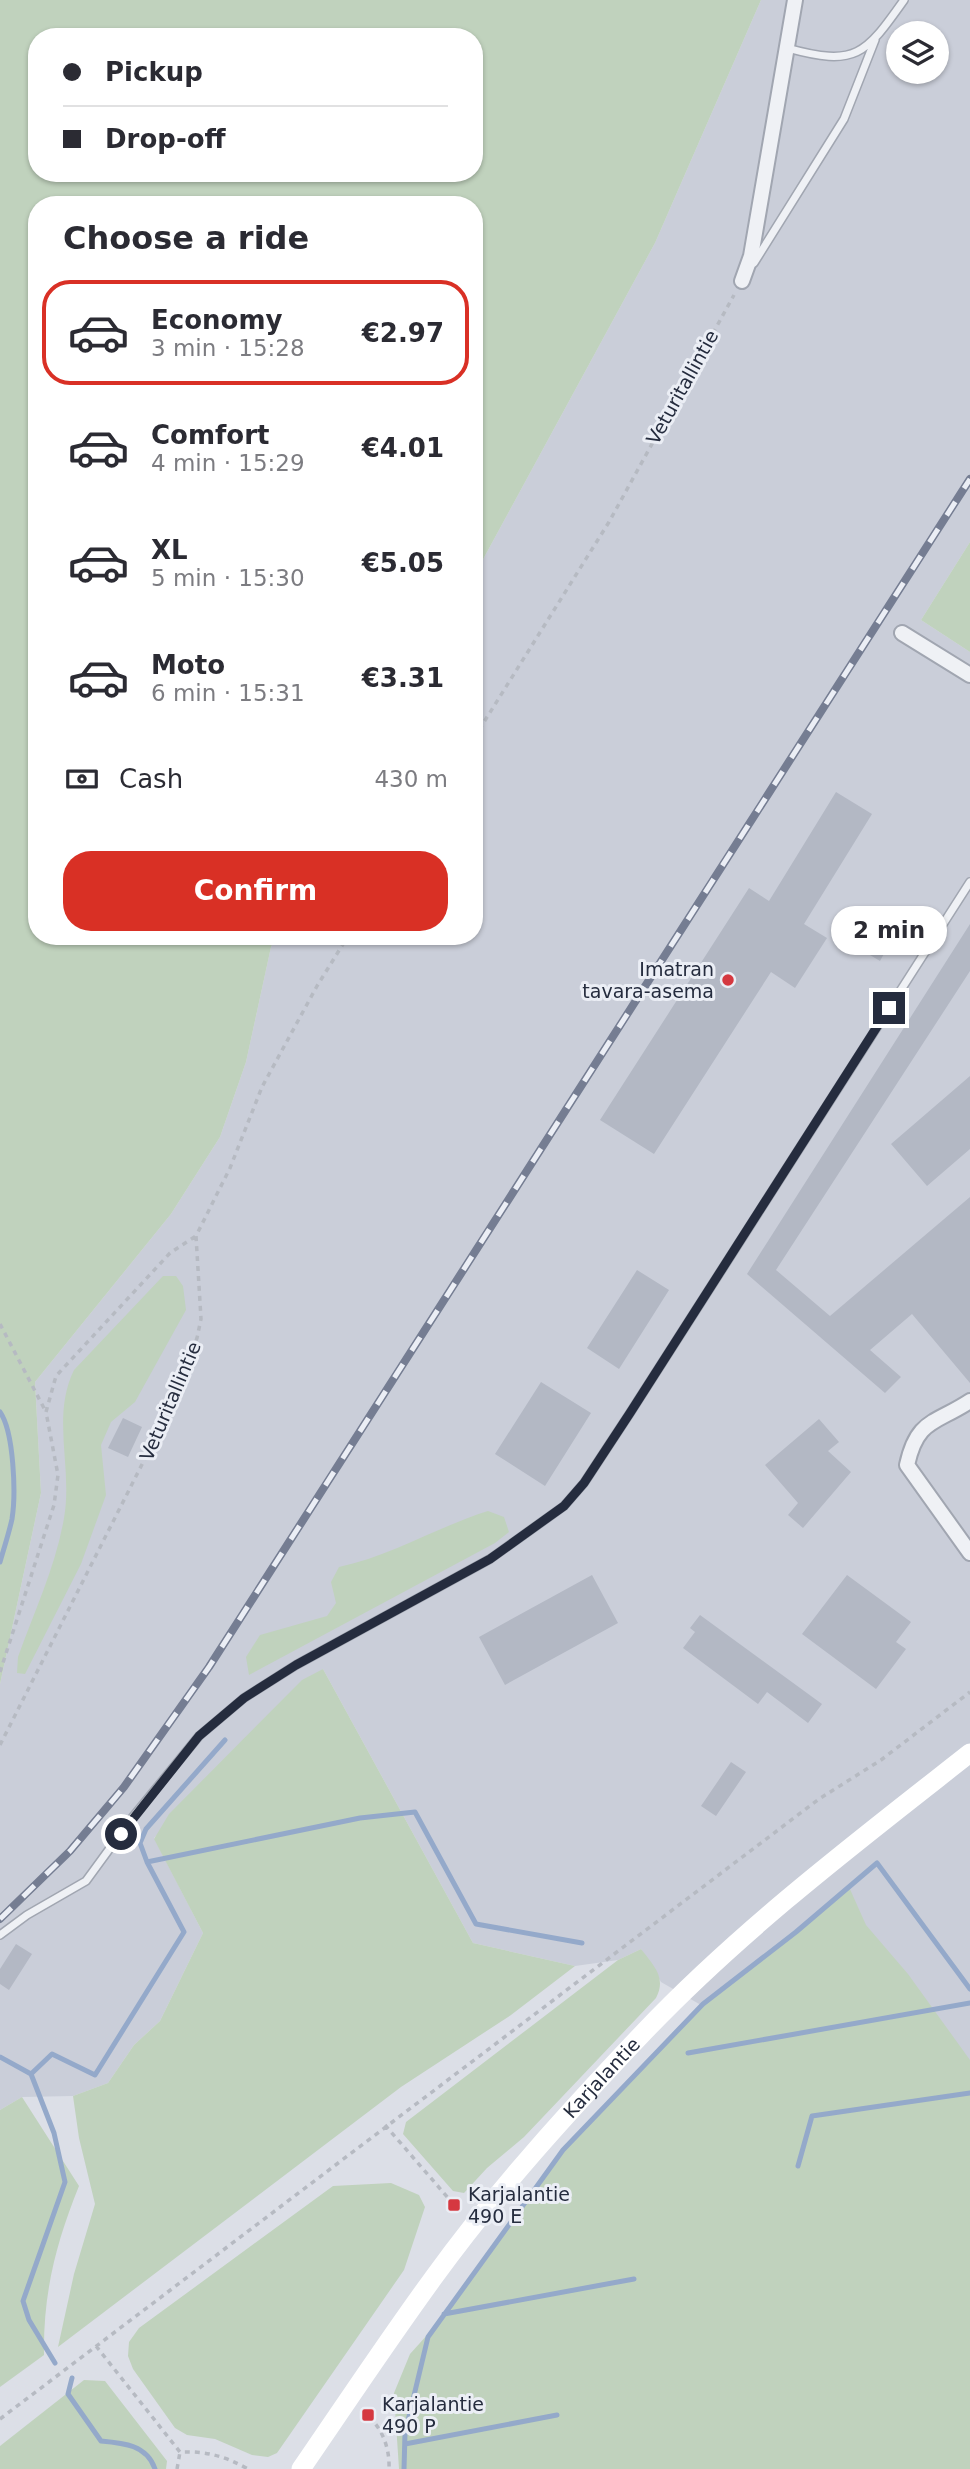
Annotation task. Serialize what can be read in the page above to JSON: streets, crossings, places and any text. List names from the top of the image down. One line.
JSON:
{"streets":{"main road":["Karjalantie"],"path":["Veturitallintie"]},"places":{"other":["Imatran tavara-asema"],"transit":["Karjalantie 490 E","Karjalantie 490 P"]},"page":{"banner":["Pickup","Drop-off"],"heading":"Choose a ride","list":[{"name":"Economy","note":"3 min · 15:28","value":"€2.97"},{"name":"Comfort","note":"4 min · 15:29","value":"€4.01"},{"name":"XL","note":"5 min · 15:30","value":"€5.05"},{"name":"Moto","note":"6 min · 15:31","value":"€3.31"}],"pay":["Cash","430 m"],"buttons":"Confirm","bubble":"2 min"}}
